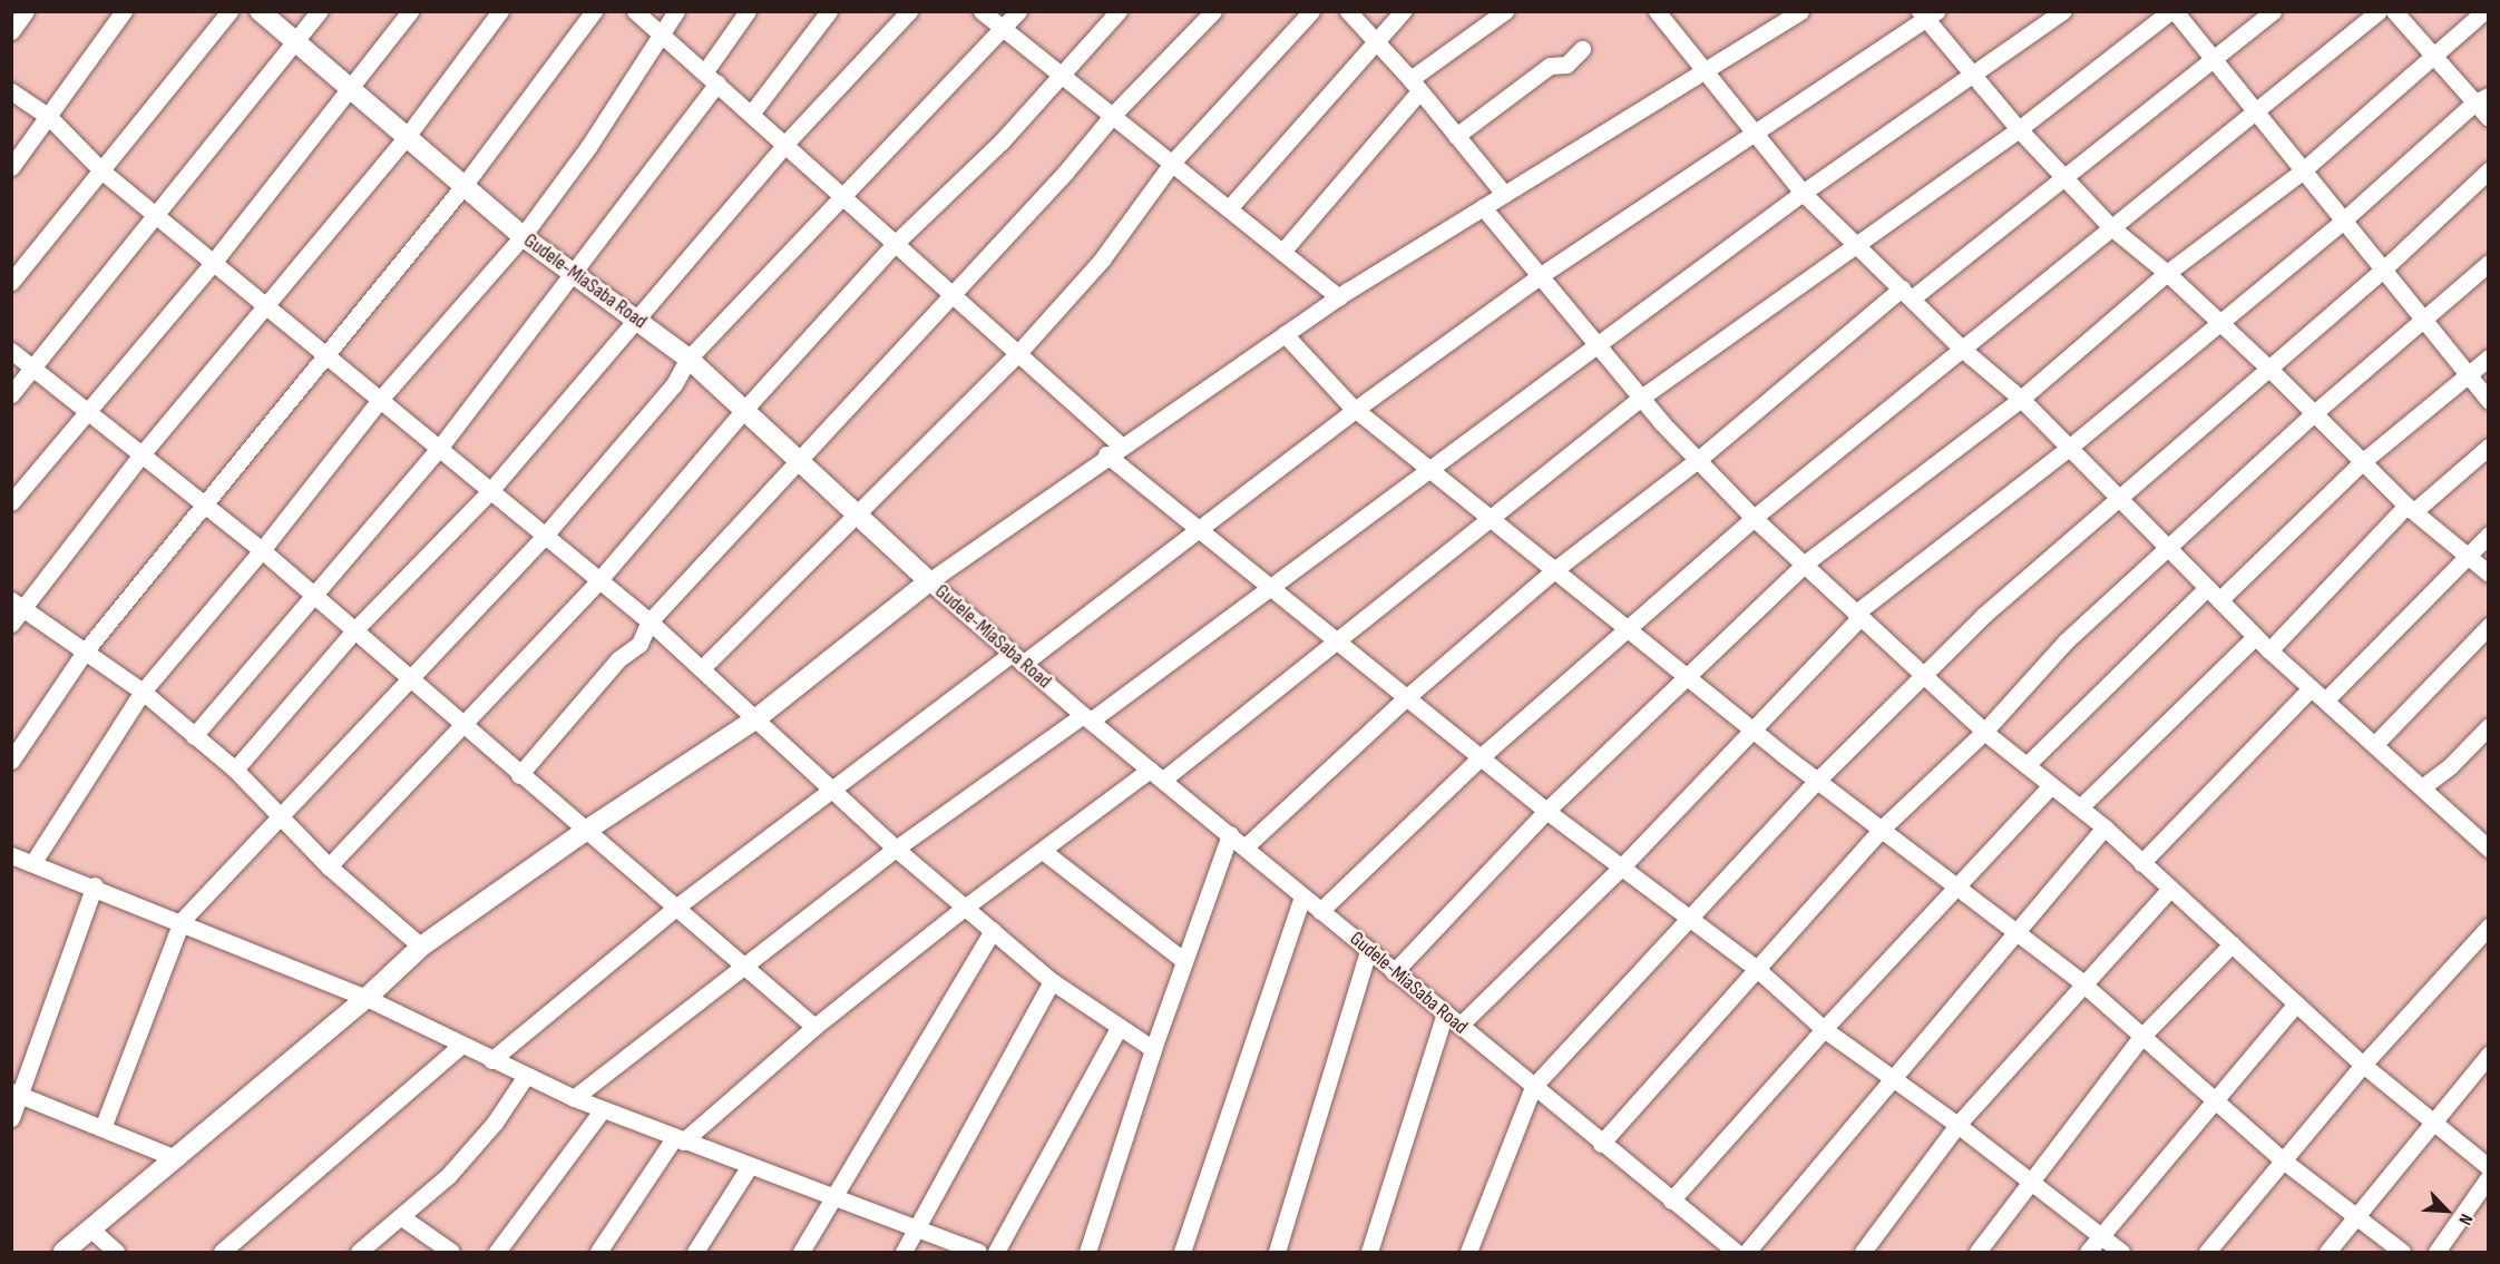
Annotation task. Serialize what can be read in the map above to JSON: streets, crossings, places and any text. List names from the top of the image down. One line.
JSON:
{"streets":{"main road":["Gudele-MiaSaba Road"]},"north":"bottom right"}
